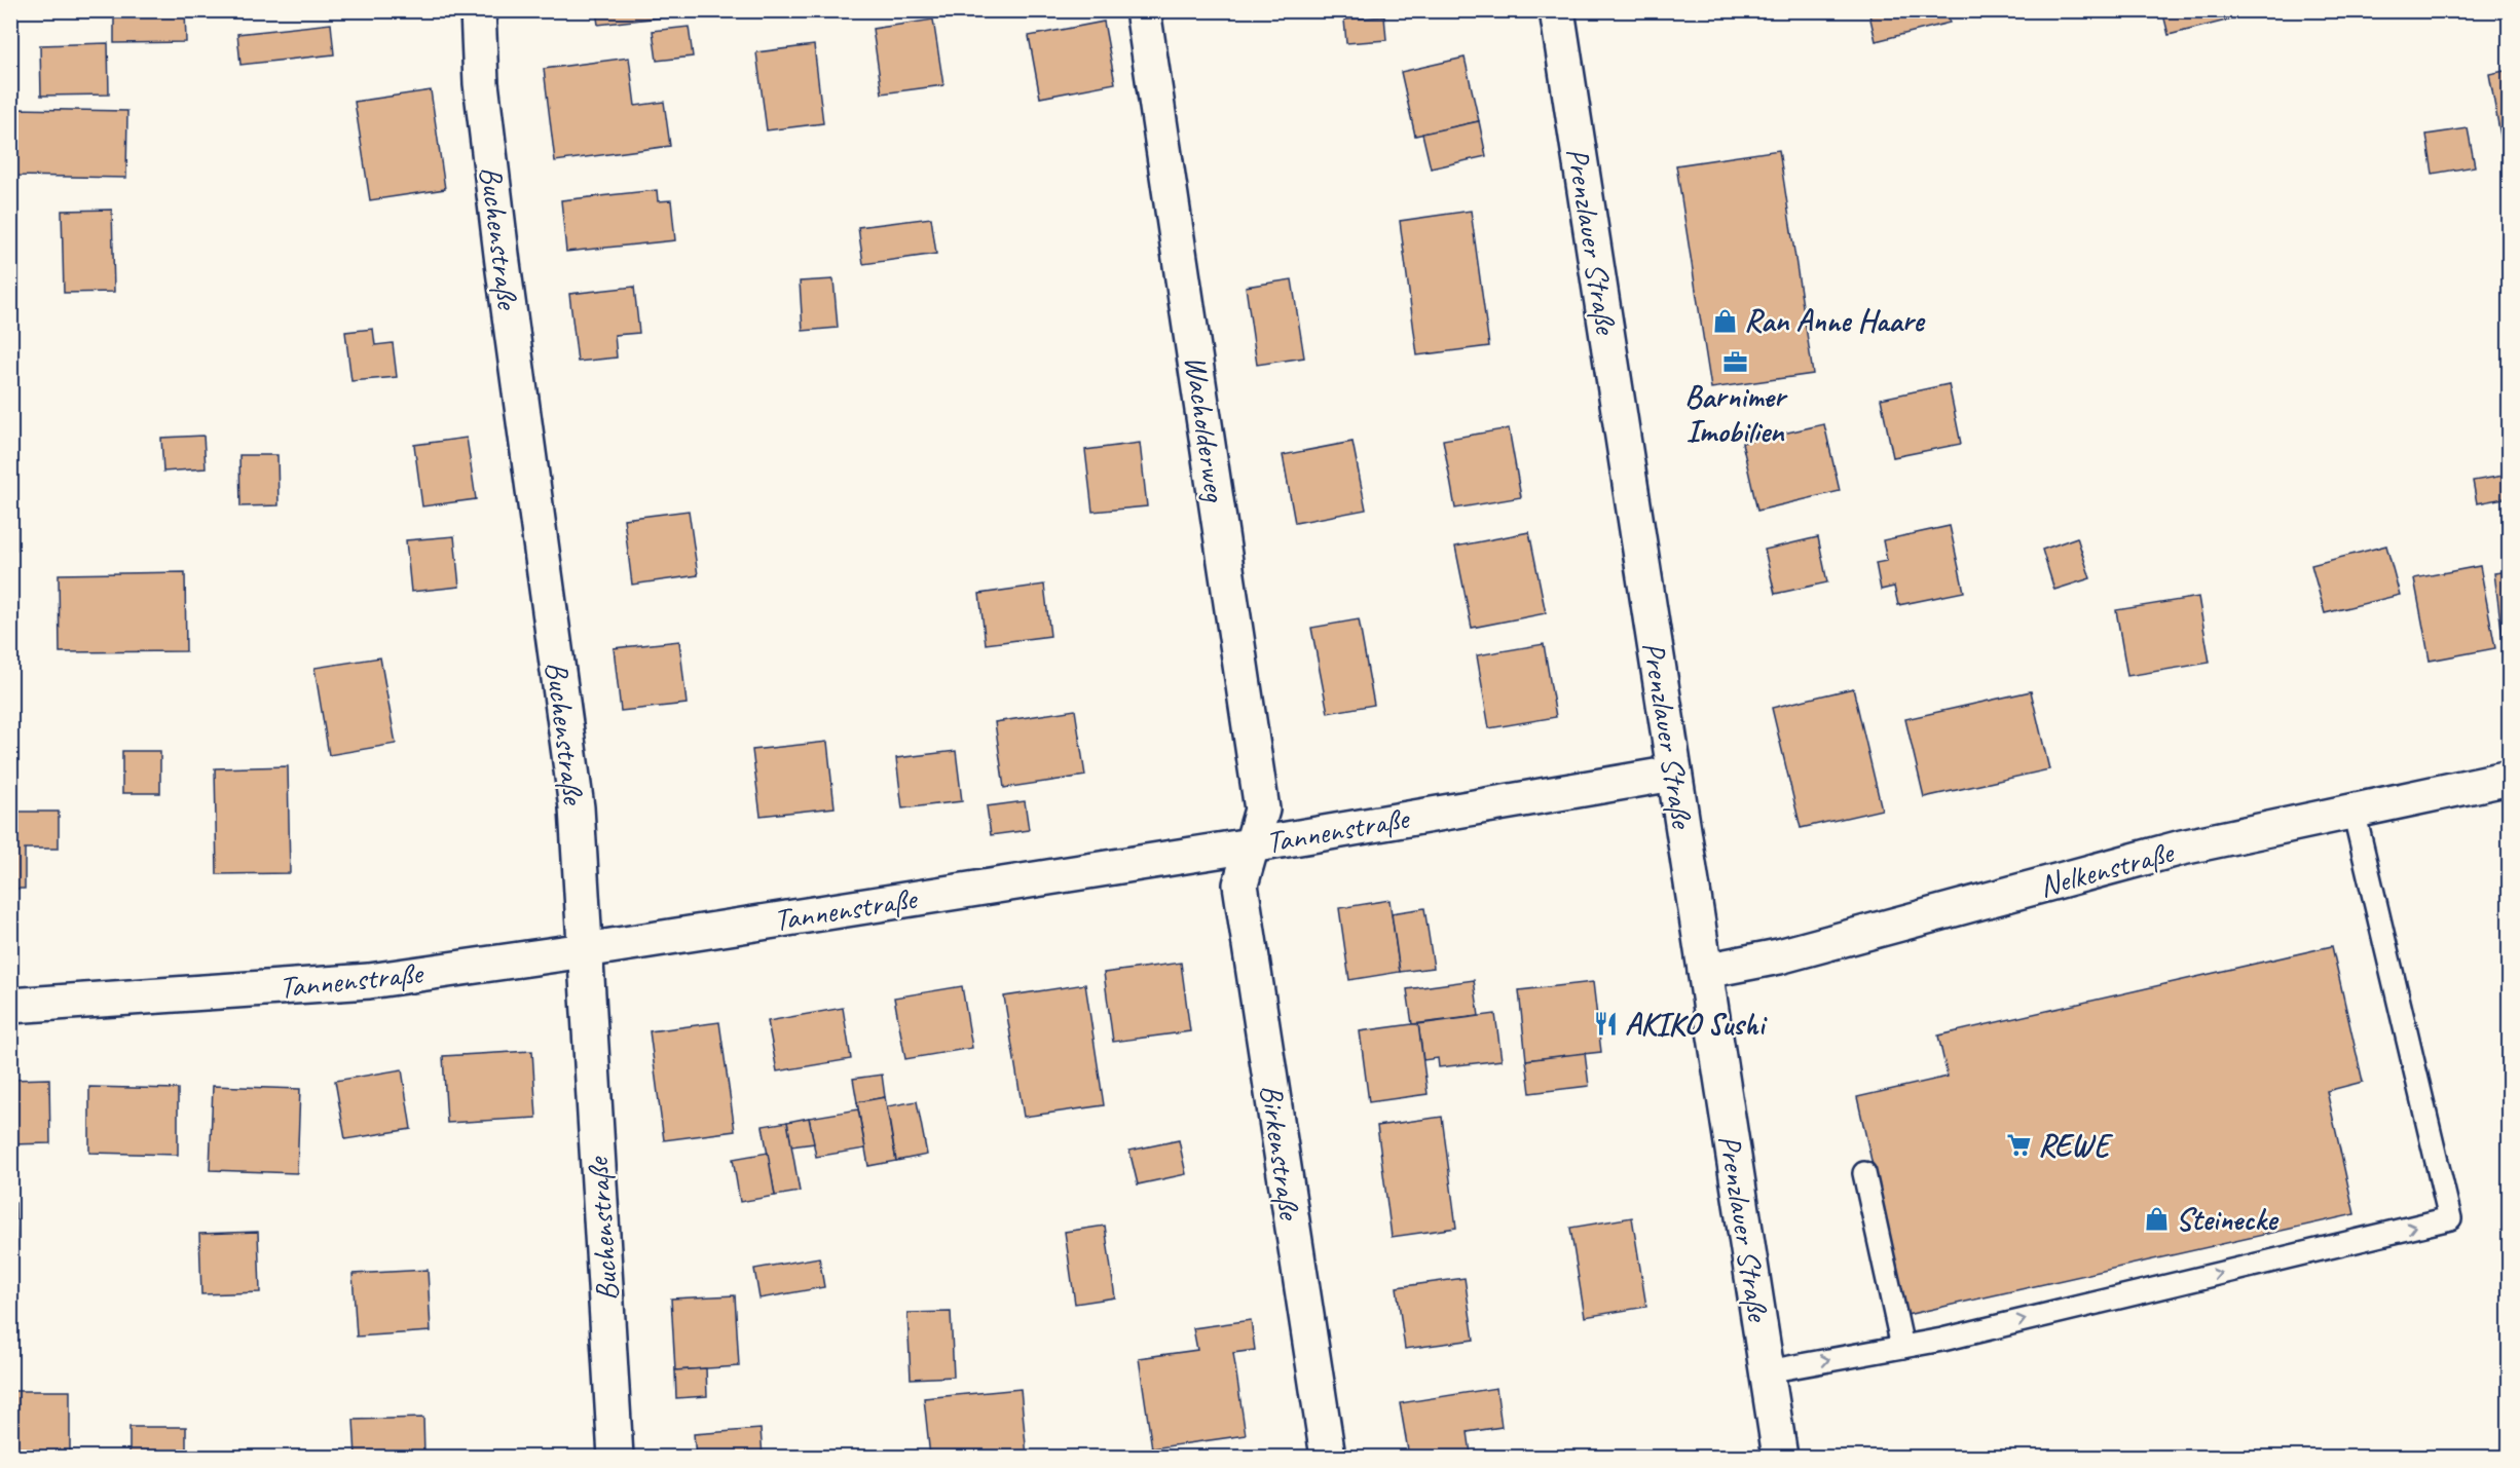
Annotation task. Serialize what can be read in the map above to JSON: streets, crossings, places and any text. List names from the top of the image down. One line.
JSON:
{"streets":{"street":["Buchenstraße","Prenzlauer Straße","Wacholderweg","Tannenstraße","Nelkenstraße","Birkenstraße"]},"crossings":[["Buchenstraße","Tannenstraße"],["Prenzlauer Straße","Tannenstraße"],["Prenzlauer Straße","Nelkenstraße"],["Wacholderweg","Tannenstraße"],["Wacholderweg","Birkenstraße"],["Tannenstraße","Birkenstraße"]],"places":{"shop":["Ran Anne Haare","Steinecke"],"office":["Barnimer Imobilien"],"restaurant":["AKIKO Sushi"],"supermarket":["REWE"]}}
